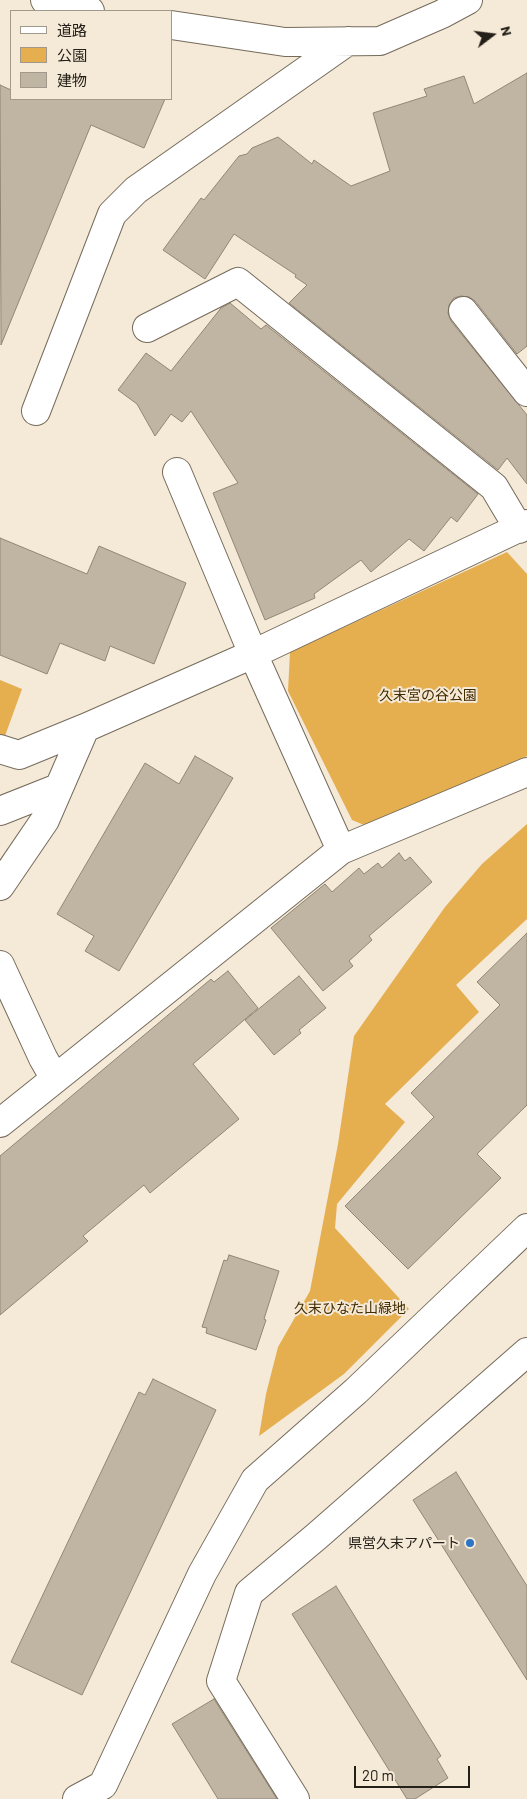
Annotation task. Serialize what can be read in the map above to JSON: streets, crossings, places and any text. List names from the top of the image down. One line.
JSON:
{"parks":["久末宮の谷公園","久末ひなた山緑地"],"places":["県営久末アパート"],"legend":["道路","公園","建物"],"scale_bar":"20 m","north":"right"}
